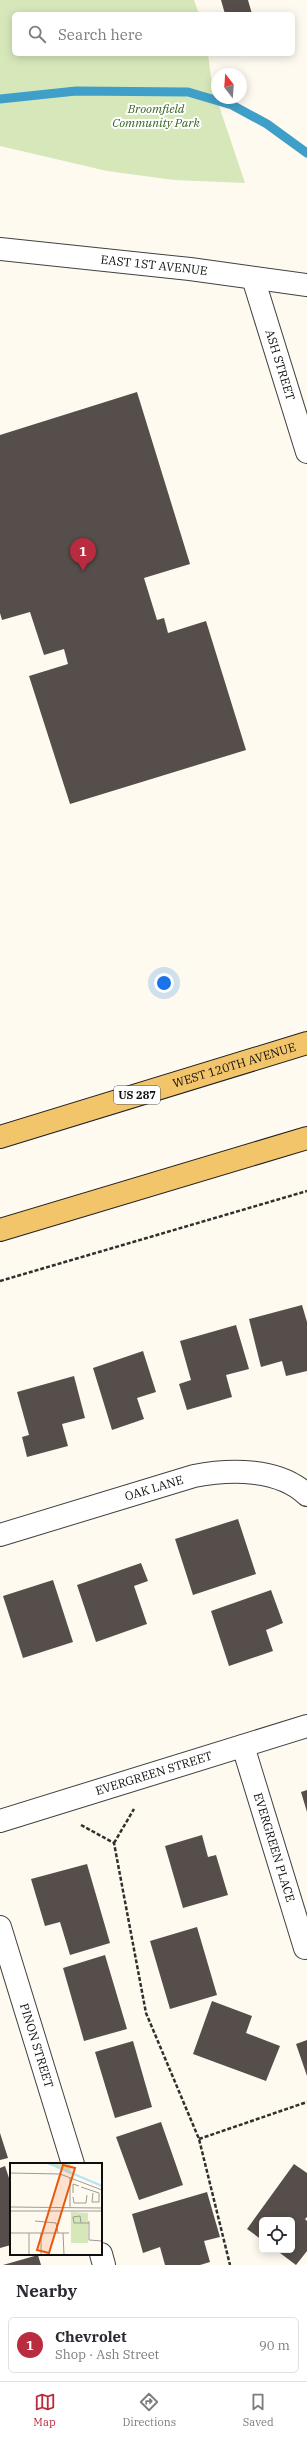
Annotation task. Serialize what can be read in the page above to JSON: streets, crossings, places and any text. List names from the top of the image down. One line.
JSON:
{"streets":{"main road":["WEST 120TH AVENUE","US 287"],"street":["EAST 1ST AVENUE","ASH STREET","OAK LANE","EVERGREEN STREET","EVERGREEN PLACE","PINON STREET"]},"crossings":[["EAST 1ST AVENUE","ASH STREET"],["EVERGREEN STREET","EVERGREEN PLACE"]],"parks":["Broomfield Community Park"],"north":"top","page":{"search":"Search here","pins":"1","heading":"Nearby","list":[{"mark":"1","name":"Chevrolet","note":"Shop · Ash Street","value":"90 m"}],"nav":["Map","Directions","Saved"]}}
